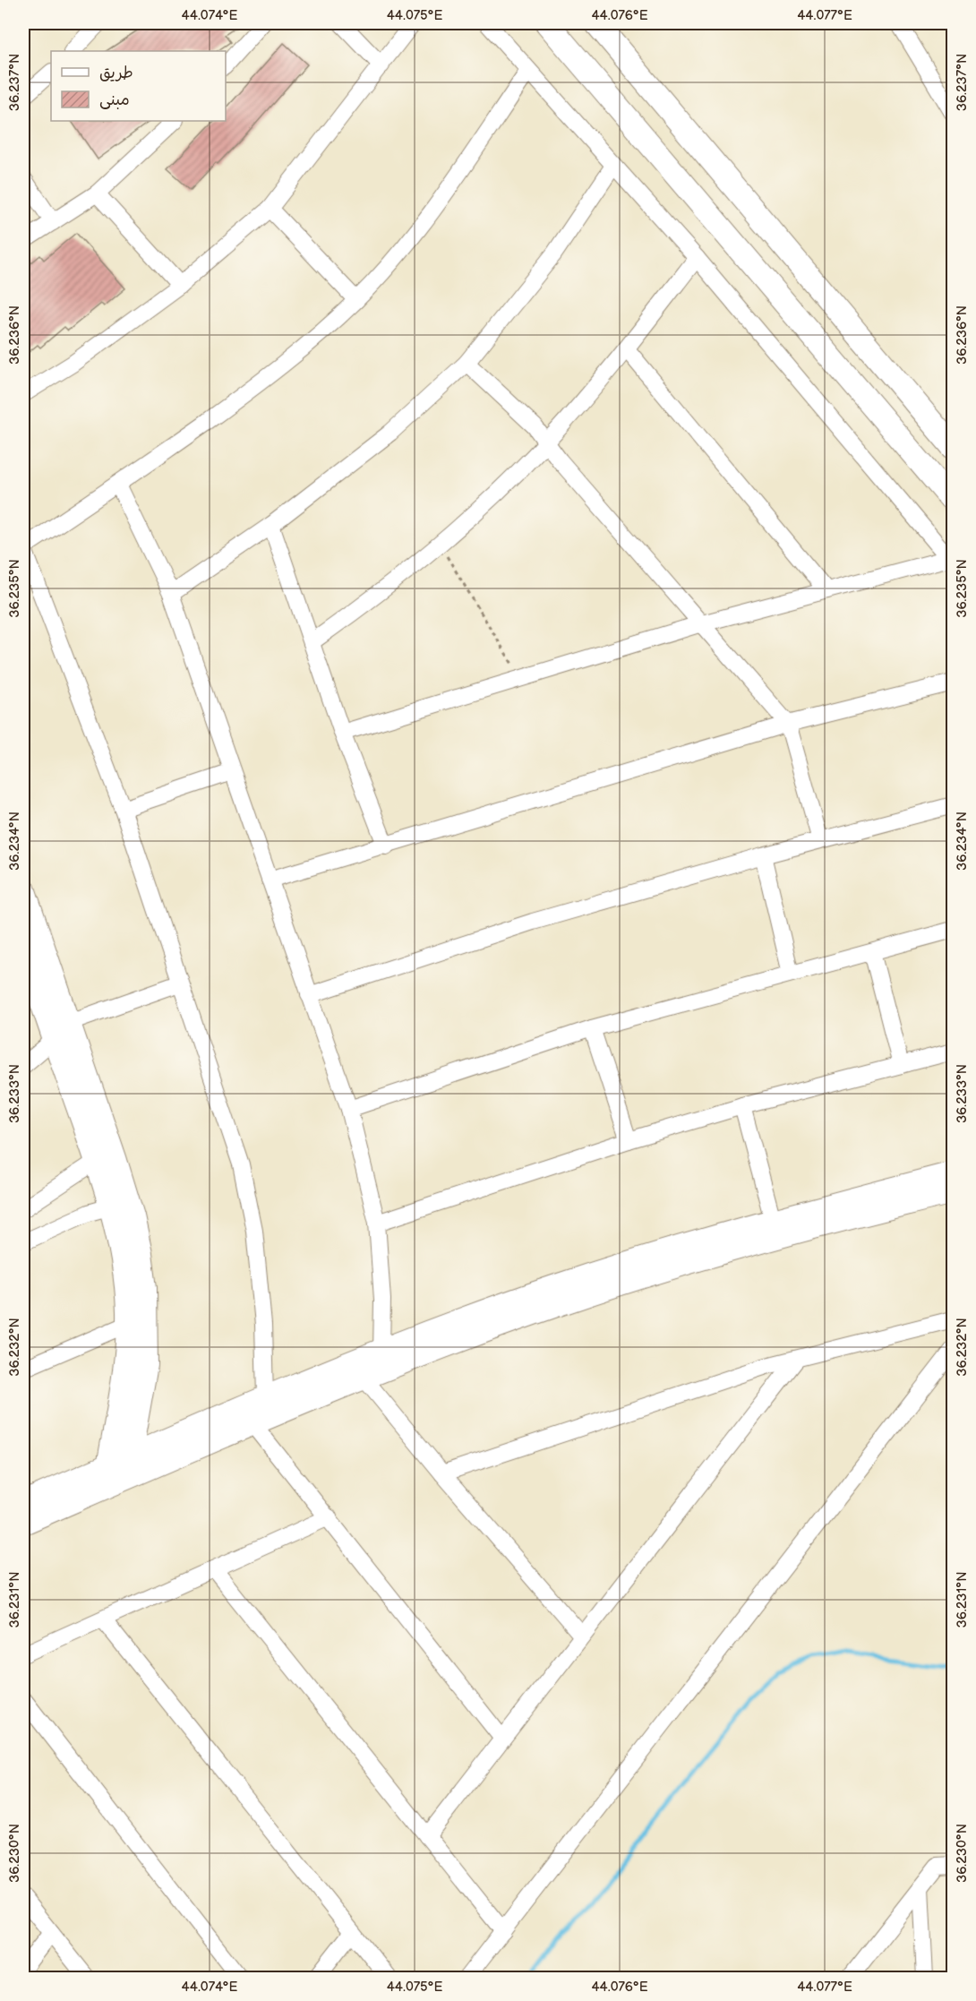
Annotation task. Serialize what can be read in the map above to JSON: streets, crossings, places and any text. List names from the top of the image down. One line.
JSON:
{"legend":["طريق","مبنى"],"coordinates":["44.074°E","44.075°E","44.076°E","44.077°E","36.237°N","36.236°N","36.235°N","36.234°N","36.233°N","36.232°N","36.231°N","36.230°N"]}
